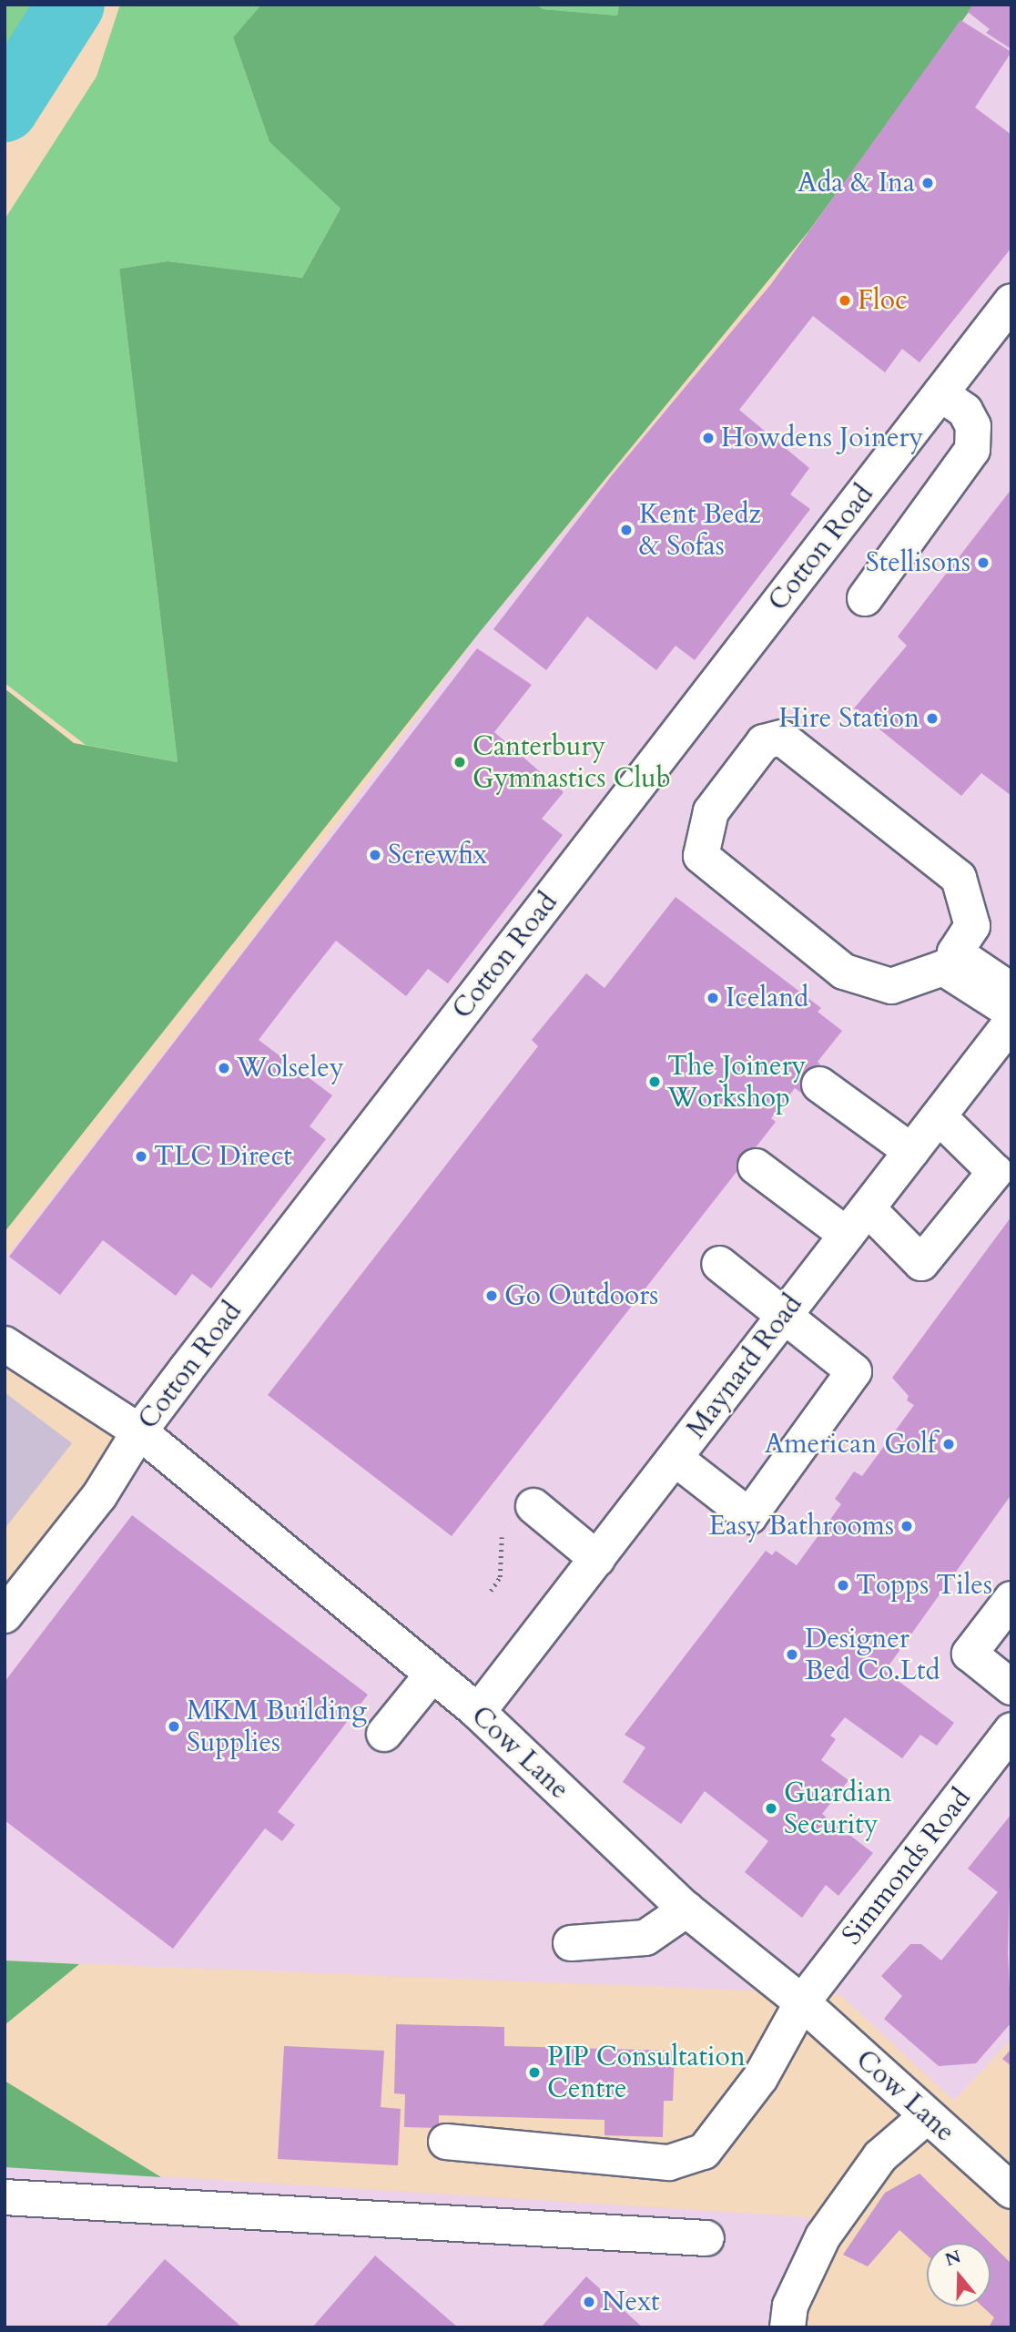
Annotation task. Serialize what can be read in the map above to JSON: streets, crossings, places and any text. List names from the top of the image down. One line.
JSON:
{"streets":{"street":["Cotton Road","Maynard Road","Cow Lane","Simmonds Road"]},"crossings":[["Cotton Road","Cow Lane"],["Maynard Road","Cow Lane"],["Cow Lane","Simmonds Road"]],"places":["Ada & Ina","Floc","Howdens Joinery","Kent Bedz & Sofas","Stellisons","Hire Station","Canterbury Gymnastics Club","Screwfix","Iceland","Wolseley","The Joinery Workshop","TLC Direct","Go Outdoors","American Golf","Easy Bathrooms","Topps Tiles","Designer Bed Co.Ltd","MKM Building Supplies","Guardian Security","PIP Consultation Centre","Next"],"north":"top"}
